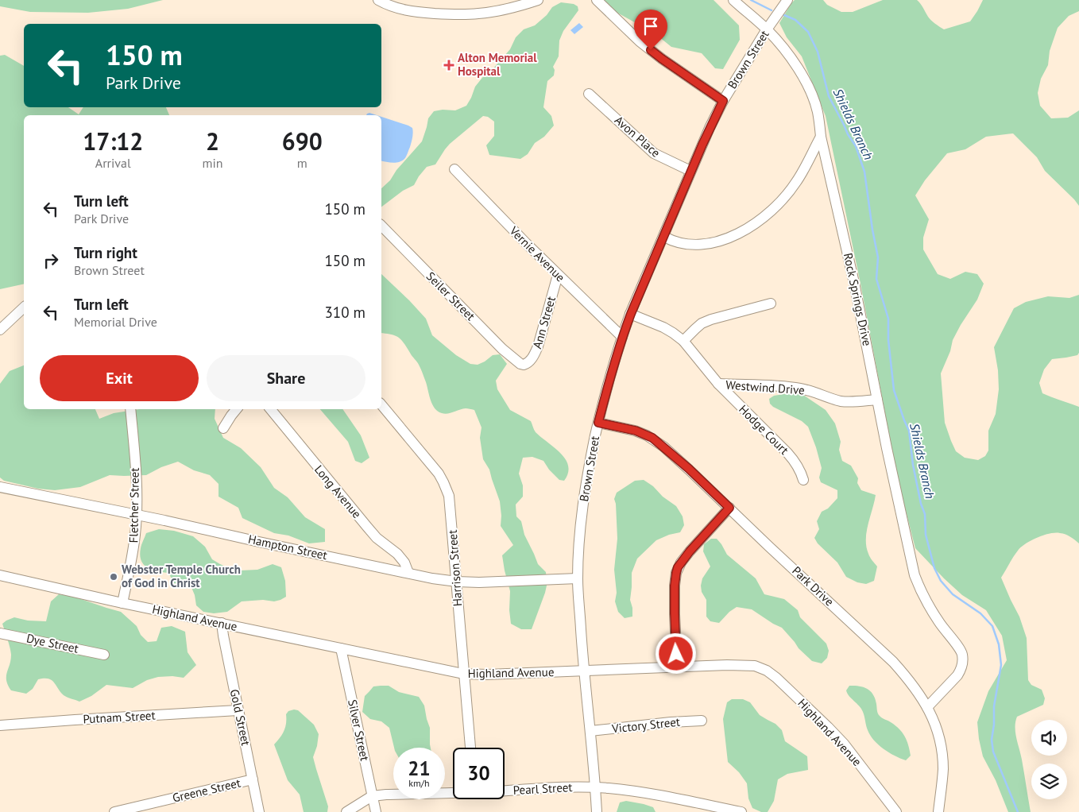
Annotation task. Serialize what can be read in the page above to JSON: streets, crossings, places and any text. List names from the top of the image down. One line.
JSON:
{"streets":{"street":["Brown Street","Avon Place","Vernie Avenue","Seiler Street","Rock Springs Drive","Ann Street","Westwind Drive","Hodge Court","Long Avenue","Fletcher Street","Hampton Street","Harrison Street","Park Drive","Highland Avenue","Dye Street","Putnam Street","Gold Street","Victory Street","Silver Street","Pearl Street","Greene Street"]},"crossings":[["Brown Street","Avon Place"],["Brown Street","Vernie Avenue"],["Brown Street","Rock Springs Drive"],["Brown Street","Westwind Drive"],["Brown Street","Hampton Street"],["Brown Street","Park Drive"],["Brown Street","Highland Avenue"],["Brown Street","Victory Street"],["Brown Street","Pearl Street"],["Vernie Avenue","Ann Street"],["Seiler Street","Ann Street"],["Rock Springs Drive","Westwind Drive"],["Rock Springs Drive","Park Drive"],["Westwind Drive","Hodge Court"],["Long Avenue","Hampton Street"],["Fletcher Street","Hampton Street"],["Fletcher Street","Highland Avenue"],["Hampton Street","Harrison Street"],["Harrison Street","Highland Avenue"],["Highland Avenue","Gold Street"],["Highland Avenue","Silver Street"],["Putnam Street","Gold Street"],["Gold Street","Greene Street"],["Silver Street","Pearl Street"]],"water":["Shields Branch"],"places":{"health":["Alton Memorial Hospital"],"other":["Webster Temple Church of God in Christ"]},"page":{"turn":["150 m","Park Drive"],"eta":["17:12","Arrival","2","min","690","m"],"list":[{"name":"Turn left","note":"Park Drive","value":"150 m"},{"name":"Turn right","note":"Brown Street","value":"150 m"},{"name":"Turn left","note":"Memorial Drive","value":"310 m"}],"buttons":["Exit","Share"],"speed":"21 km/h","limit":"30"}}
